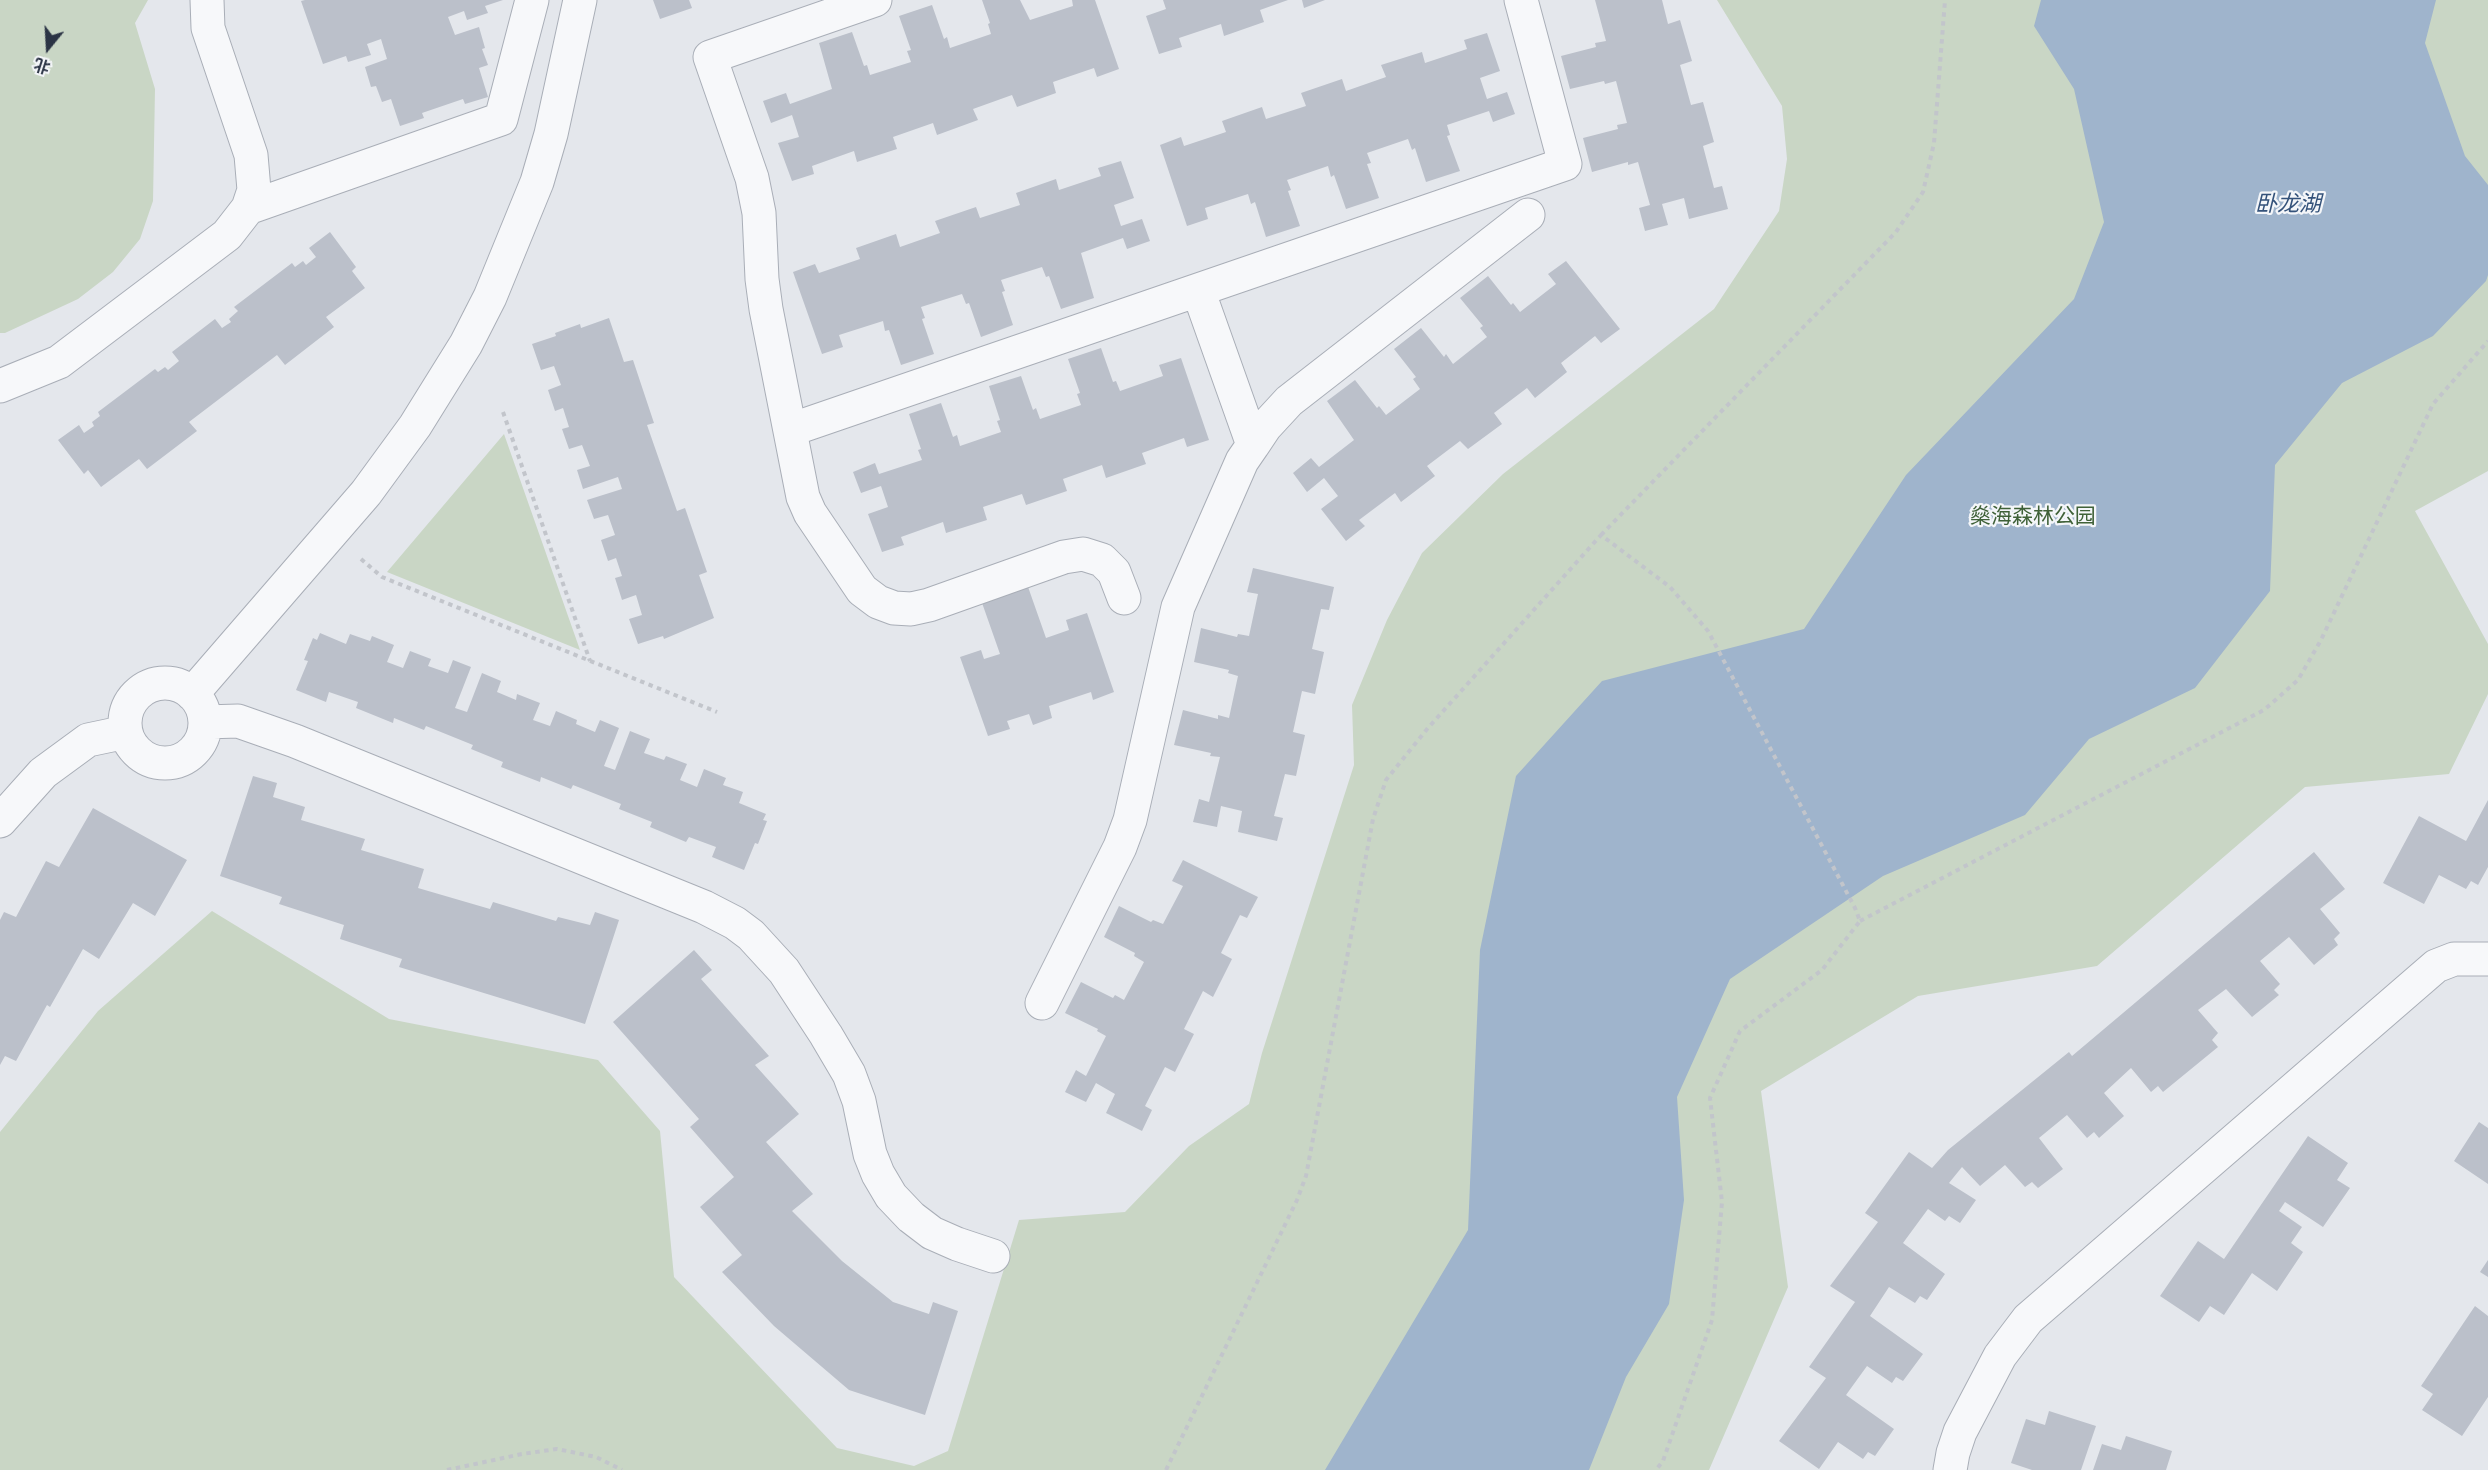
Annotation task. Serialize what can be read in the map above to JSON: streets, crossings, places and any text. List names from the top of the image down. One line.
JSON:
{"water":["卧龙湖"],"parks":["燊海森林公园"],"north":"bottom"}
